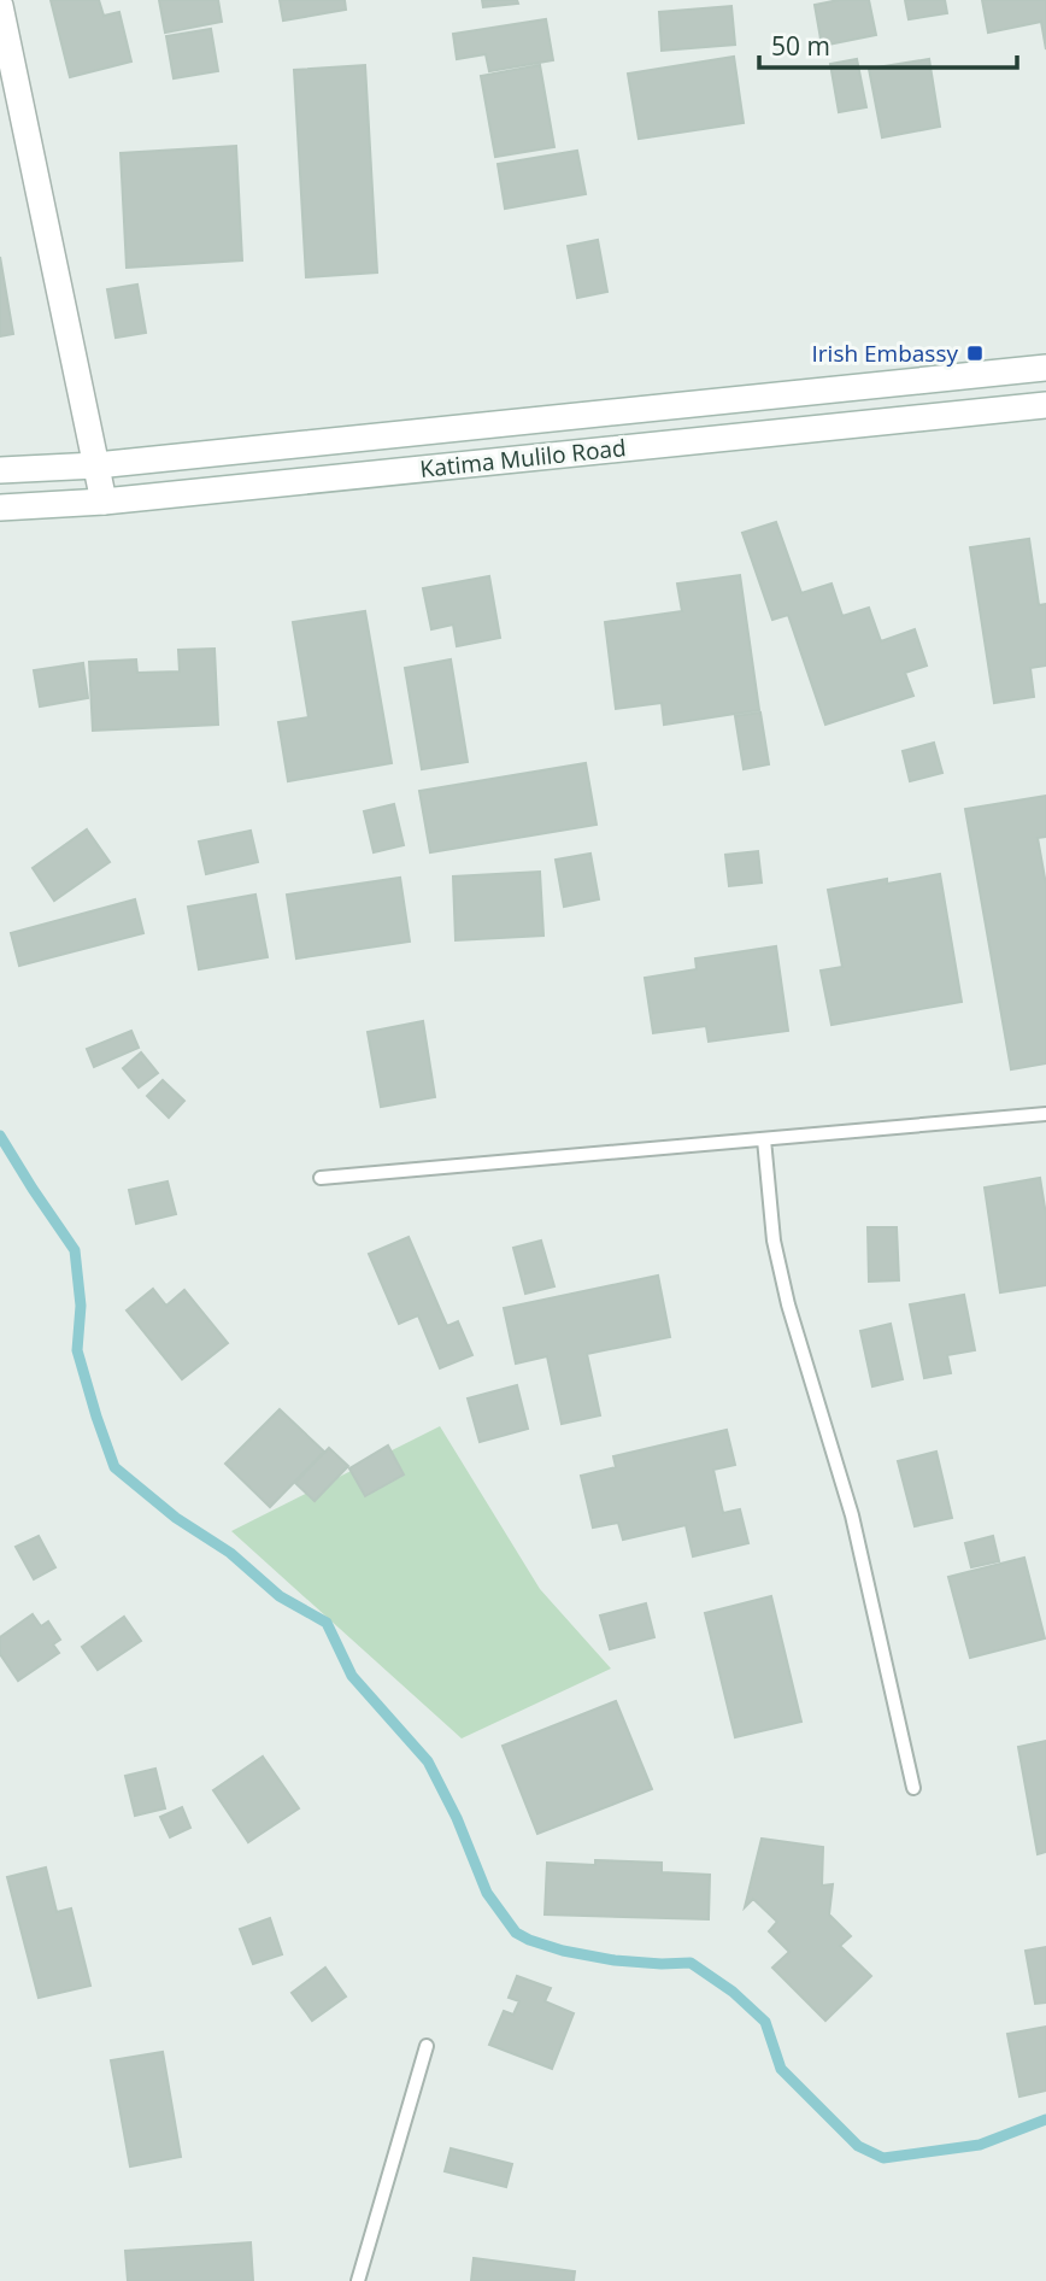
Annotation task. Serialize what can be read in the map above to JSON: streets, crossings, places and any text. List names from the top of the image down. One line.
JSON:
{"streets":{"main road":["Katima Mulilo Road"]},"places":{"transit":["Irish Embassy"]},"scale_bar":"50 m"}
